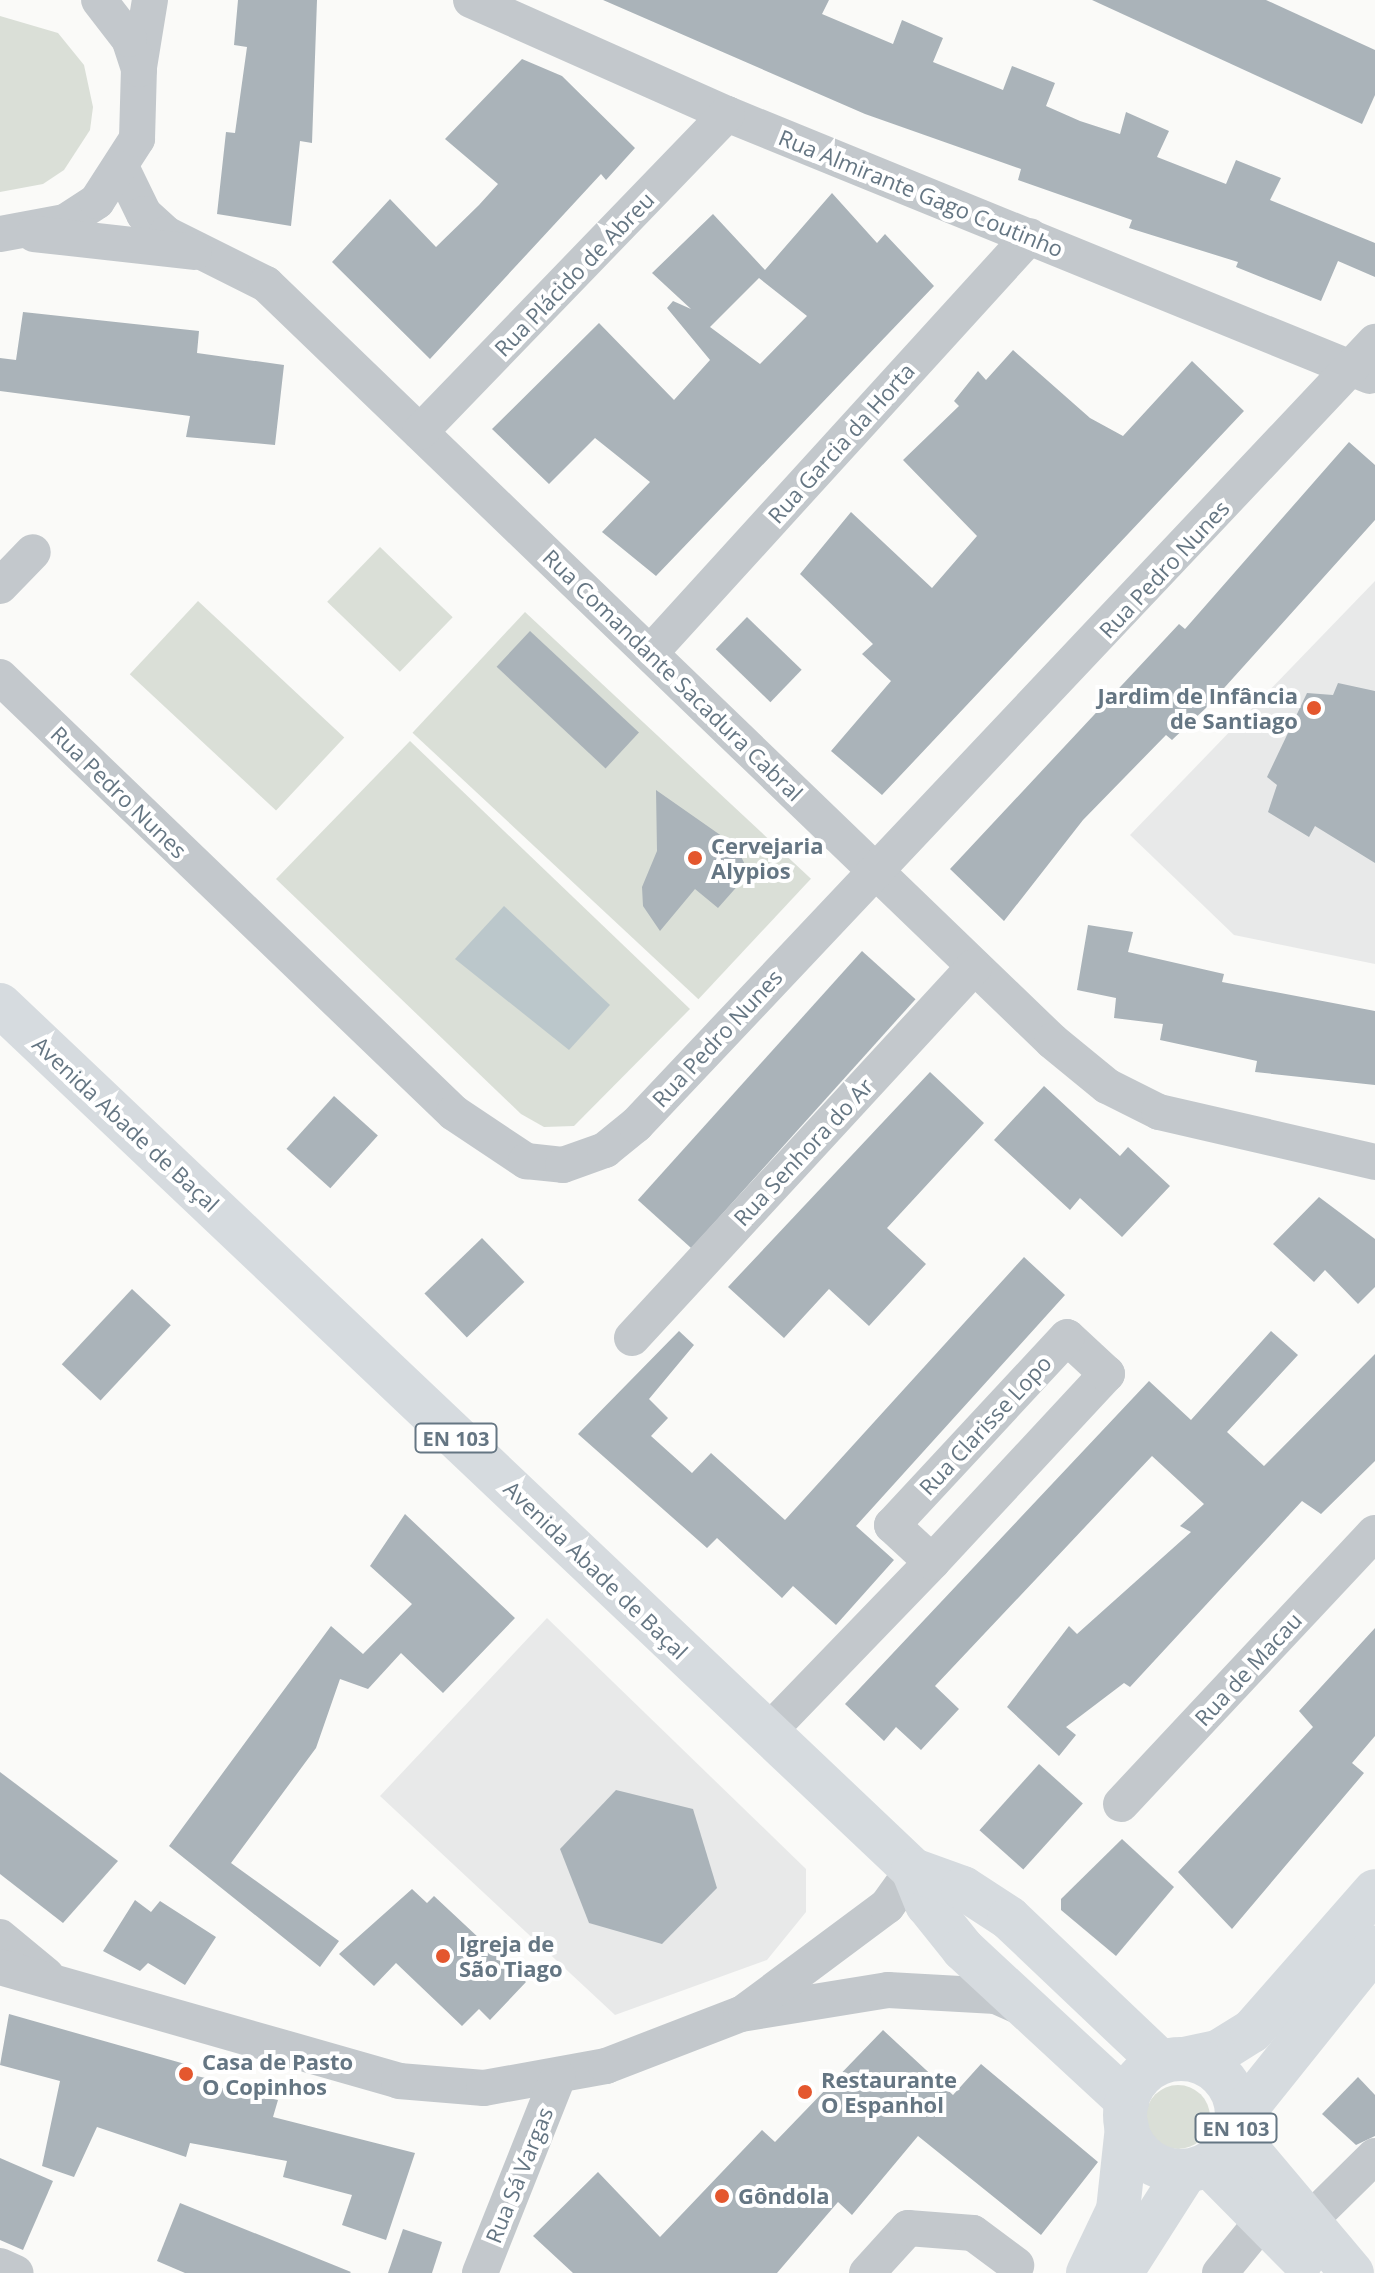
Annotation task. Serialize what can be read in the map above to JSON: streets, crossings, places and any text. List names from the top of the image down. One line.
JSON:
{"streets":{"main road":["Avenida Abade de Baçal","EN 103"],"street":["Rua Almirante Gago Coutinho","Rua Plácido de Abreu","Rua Garcia da Horta","Rua Pedro Nunes","Rua Comandante Sacadura Cabral","Rua Senhora do Ar","Rua Clarisse Lopo","Rua de Macau","Rua Sá Vargas"]},"crossings":[["Rua Almirante Gago Coutinho","Rua Plácido de Abreu"],["Rua Almirante Gago Coutinho","Rua Garcia da Horta"],["Rua Almirante Gago Coutinho","Rua Pedro Nunes"],["Rua Plácido de Abreu","Rua Comandante Sacadura Cabral"],["Rua Garcia da Horta","Rua Comandante Sacadura Cabral"],["Rua Pedro Nunes","Rua Comandante Sacadura Cabral"],["Rua Comandante Sacadura Cabral","Rua Senhora do Ar"],["Avenida Abade de Baçal","Rua Clarisse Lopo"]],"places":["Jardim de Infância de Santiago","Cervejaria Alypios","Igreja de São Tiago","Casa de Pasto O Copinhos","Restaurante O Espanhol","Gôndola"]}
